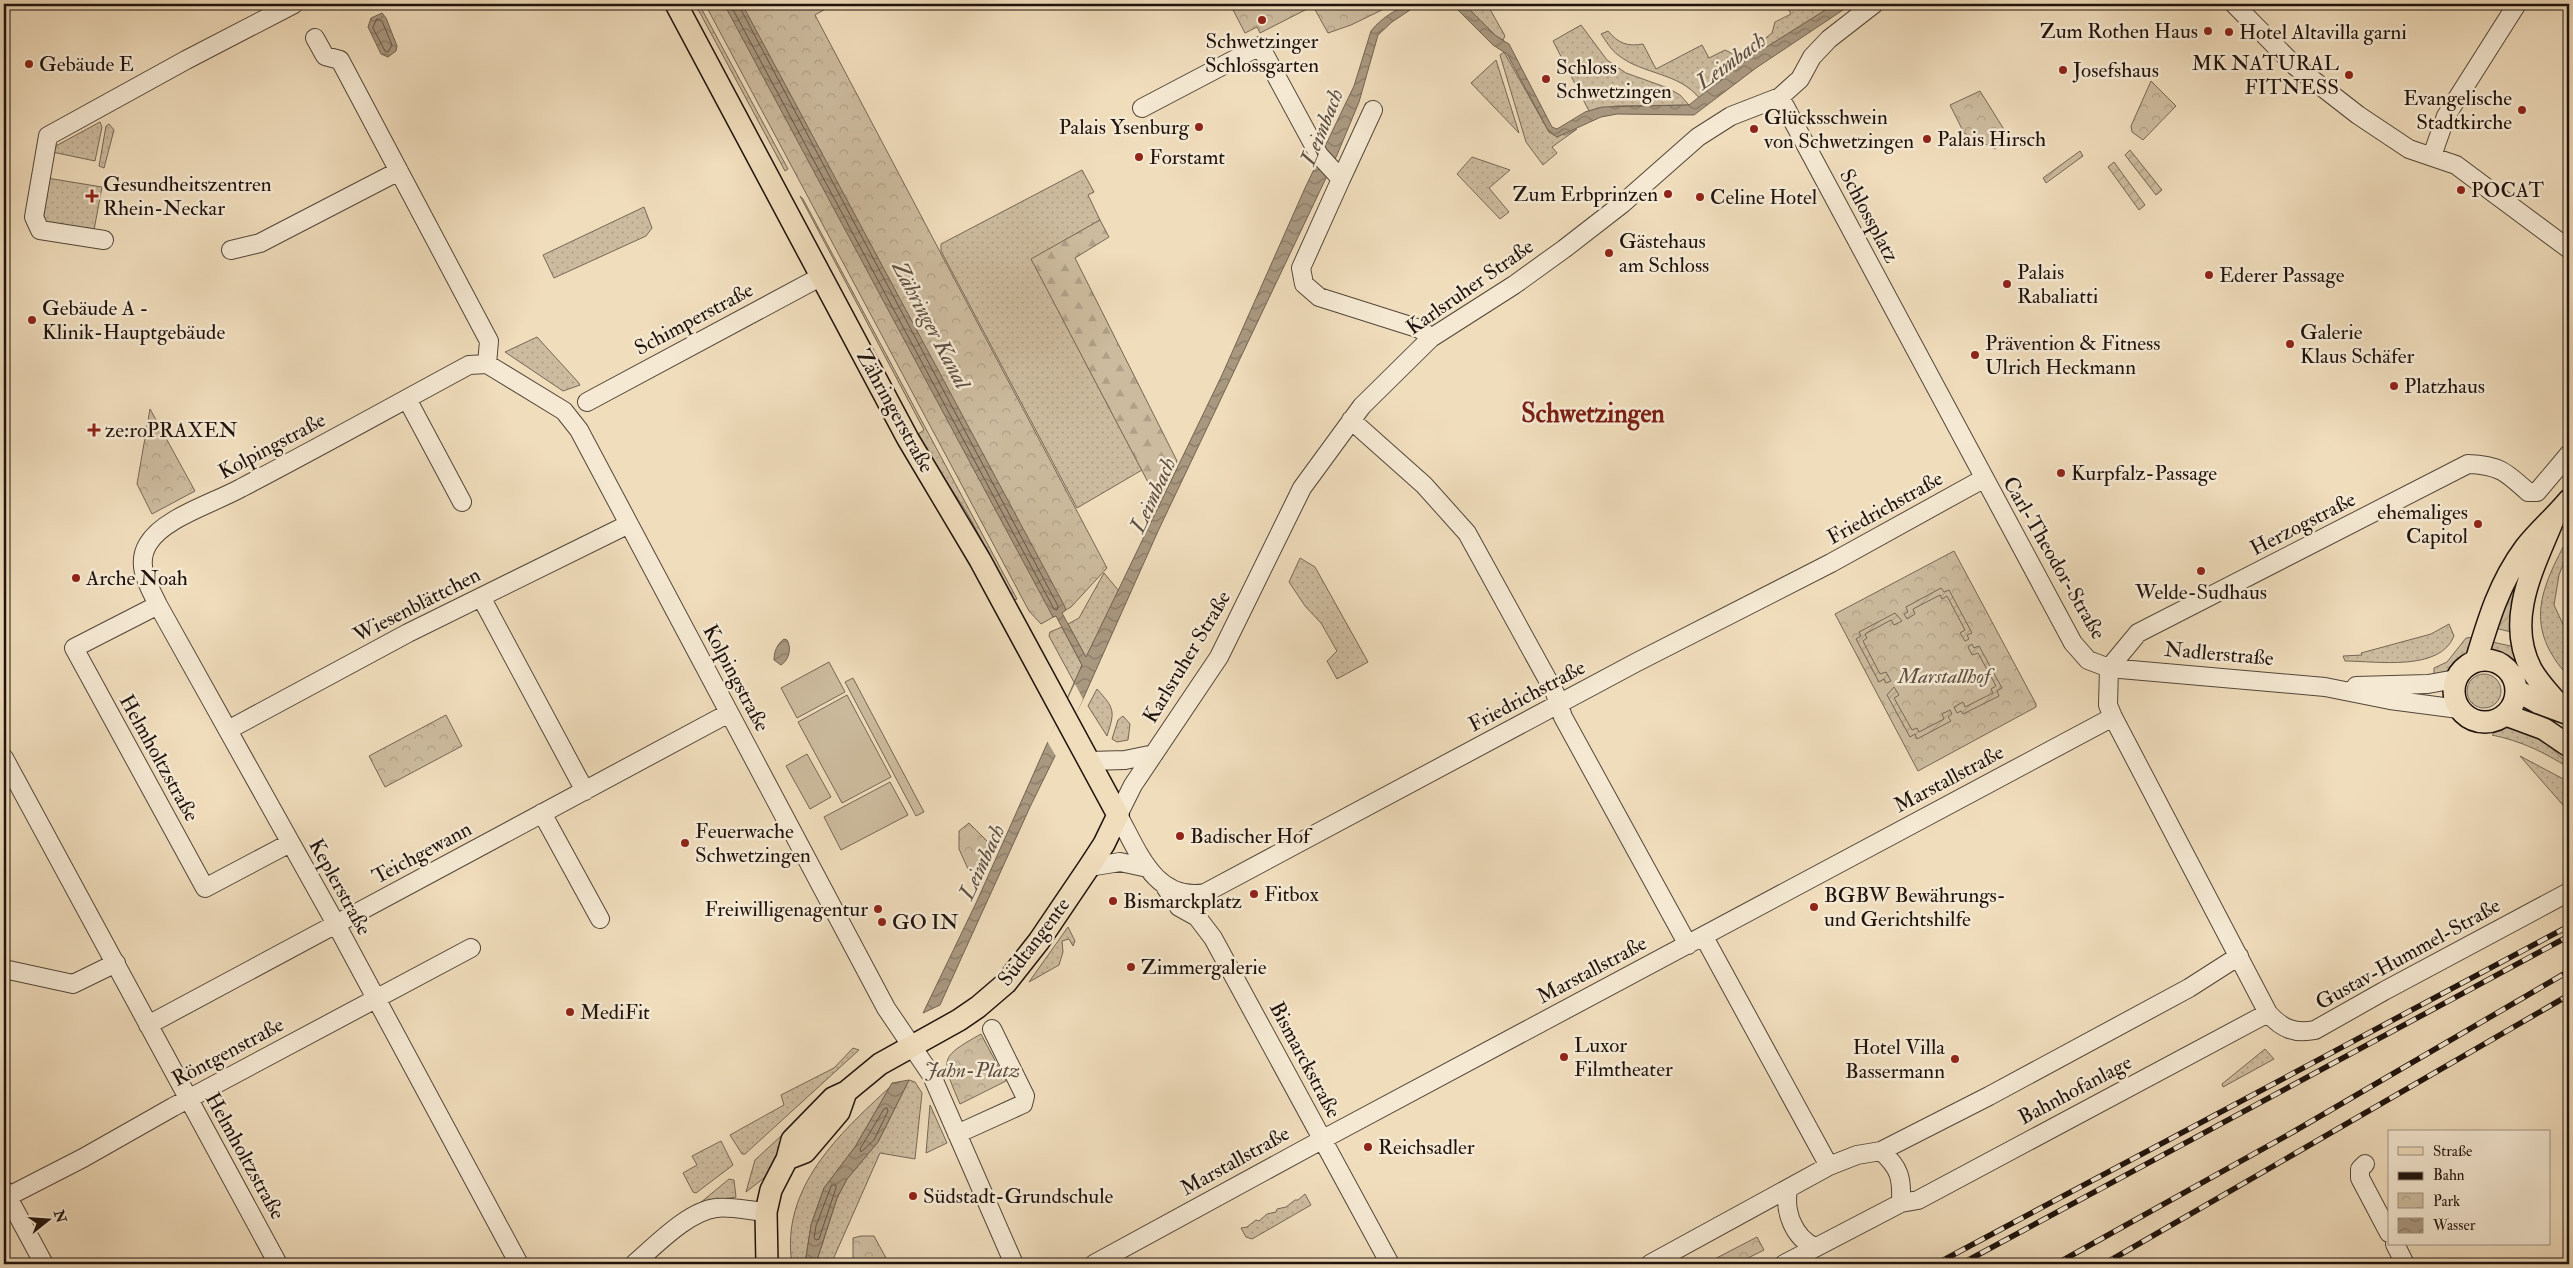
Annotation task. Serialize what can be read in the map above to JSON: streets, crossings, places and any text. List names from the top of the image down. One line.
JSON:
{"streets":{"main road":["Zähringerstraße","Südtangente"],"street":["Schlossplatz","Karlsruher Straße","Schimperstraße","Kolpingstraße","Friedrichstraße","Herzogstraße","Carl-Theodor-Straße","Wiesenblättchen","Nadlerstraße","Helmholtzstraße","Marstallstraße","Teichgewann","Keplerstraße","Gustav-Hummel-Straße","Röntgenstraße","Bismarckstraße","Bahnhofanlage"]},"crossings":[["Schlossplatz","Karlsruher Straße"],["Schlossplatz","Carl-Theodor-Straße"],["Karlsruher Straße","Zähringerstraße"],["Karlsruher Straße","Südtangente"],["Schimperstraße","Zähringerstraße"],["Zähringerstraße","Südtangente"],["Kolpingstraße","Wiesenblättchen"],["Kolpingstraße","Teichgewann"],["Kolpingstraße","Keplerstraße"],["Kolpingstraße","Südtangente"],["Friedrichstraße","Carl-Theodor-Straße"],["Friedrichstraße","Bismarckstraße"],["Herzogstraße","Carl-Theodor-Straße"],["Herzogstraße","Nadlerstraße"],["Carl-Theodor-Straße","Nadlerstraße"],["Carl-Theodor-Straße","Marstallstraße"],["Carl-Theodor-Straße","Gustav-Hummel-Straße"],["Carl-Theodor-Straße","Bahnhofanlage"],["Wiesenblättchen","Keplerstraße"],["Helmholtzstraße","Teichgewann"],["Helmholtzstraße","Keplerstraße"],["Helmholtzstraße","Röntgenstraße"],["Marstallstraße","Bismarckstraße"],["Teichgewann","Keplerstraße"],["Keplerstraße","Röntgenstraße"],["Gustav-Hummel-Straße","Bahnhofanlage"]],"districts":["Schwetzingen"],"water":["Leimbach","Zähringer Kanal"],"parks":["Marstallhof","Jahn-Platz"],"places":{"other":["Schwetzinger Schlossgarten","Zum Rothen Haus","Hotel Altavilla garni","Gebäude E","Josefshaus","MK NATURAL FITNESS","Schloss Schwetzingen","Evangelische Stadtkirche","Palais Ysenburg","Glücksschwein von Schwetzingen","Palais Hirsch","Forstamt","POCAT","Zum Erbprinzen","Celine Hotel","Gästehaus am Schloss","Ederer Passage","Palais Rabaliatti","Gebäude A - Klinik-Hauptgebäude","Galerie Klaus Schäfer","Prävention & Fitness Ulrich Heckmann","Platzhaus","Kurpfalz-Passage","ehemaliges Capitol","Welde-Sudhaus","Arche Noah","Badischer Hof","Feuerwache Schwetzingen","Fitbox","Bismarckplatz","BGBW Bewährungs- und Gerichtshilfe","Freiwilligenagentur","GO IN","Zimmergalerie","MediFit","Luxor Filmtheater","Hotel Villa Bassermann","Reichsadler","Südstadt-Grundschule"],"health":["Gesundheitszentren Rhein-Neckar","ze:roPRAXEN"]},"legend":["Straße","Bahn","Park","Wasser"],"north":"right"}
